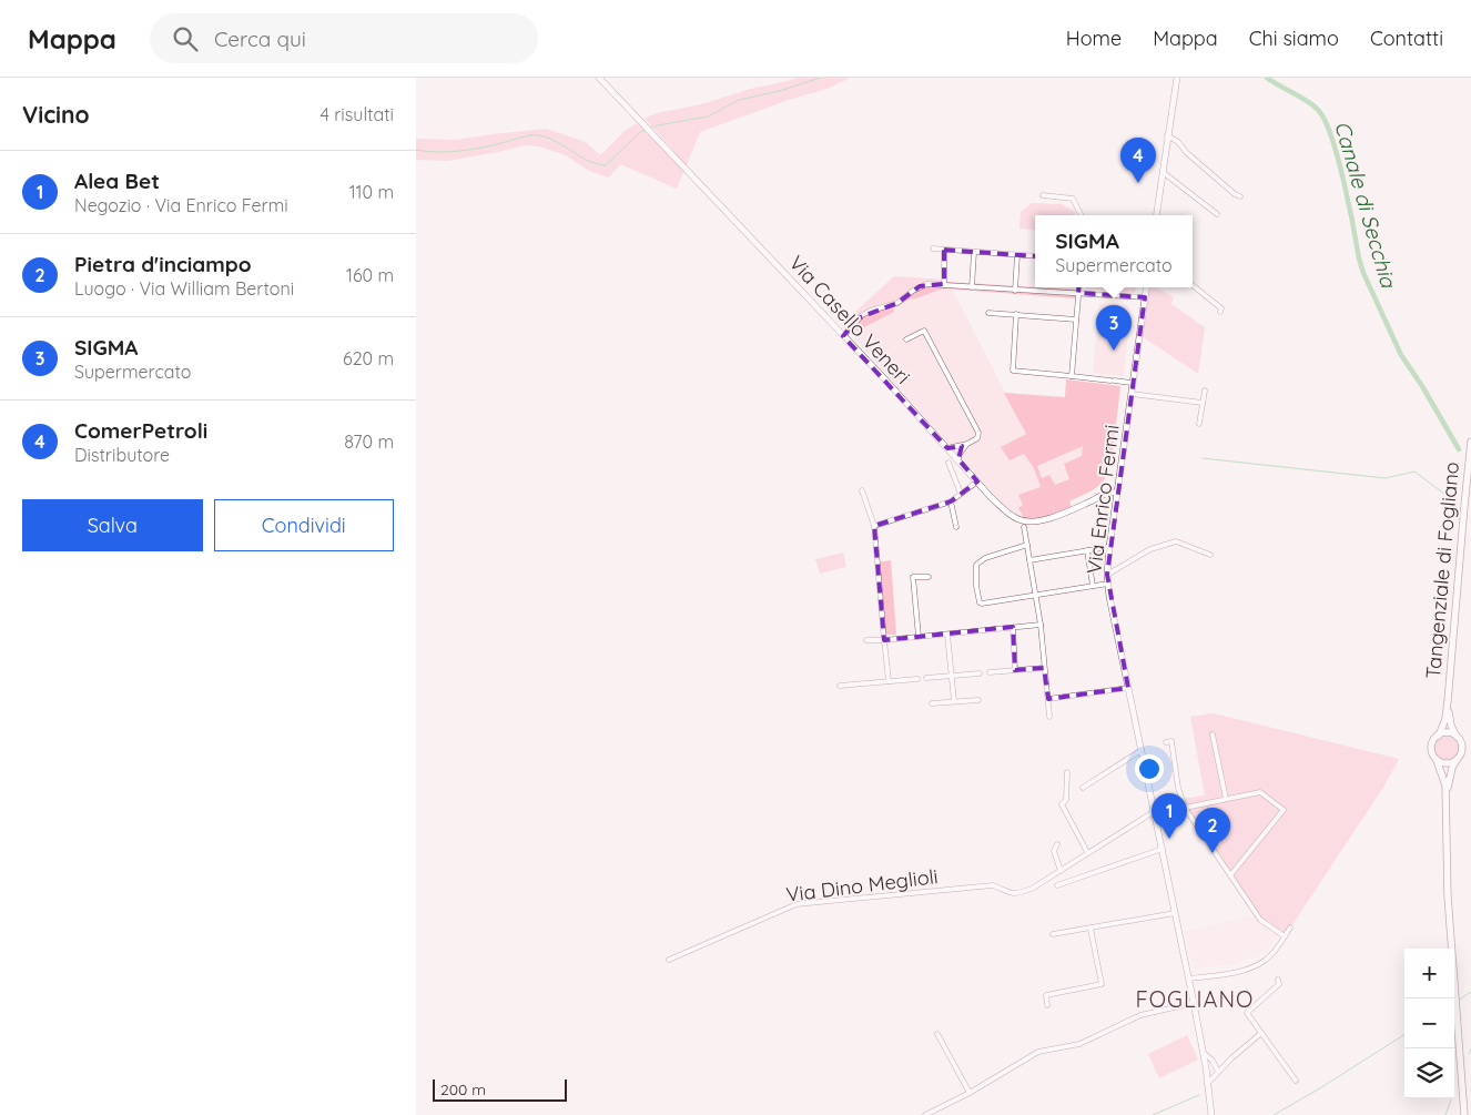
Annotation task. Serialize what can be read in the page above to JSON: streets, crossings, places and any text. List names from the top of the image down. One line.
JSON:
{"streets":{"main road":["Tangenziale di Fogliano"],"street":["Via Casello Veneri","Via Enrico Fermi","Via Dino Meglioli"]},"crossings":[["Via Casello Veneri","Via Enrico Fermi"],["Via Enrico Fermi","Via Dino Meglioli"]],"districts":["FOGLIANO"],"water":["Canale di Secchia"],"scale_bar":"200 m","page":{"header":"Mappa","search":"Cerca qui","nav":["Home","Mappa","Chi siamo","Contatti"],"heading":["Vicino","4 risultati"],"pins":["4","3","1","2"],"list":[{"mark":"1","name":"Alea Bet","note":"Negozio · Via Enrico Fermi","value":"110 m"},{"mark":"2","name":"Pietra d'inciampo","note":"Luogo · Via William Bertoni","value":"160 m"},{"mark":"3","name":"SIGMA","note":"Supermercato","value":"620 m"},{"mark":"4","name":"ComerPetroli","note":"Distributore","value":"870 m"}],"popup":["SIGMA","Supermercato"],"buttons":["Salva","Condividi"],"map_buttons":["+","−"],"scale":"200 m"}}
